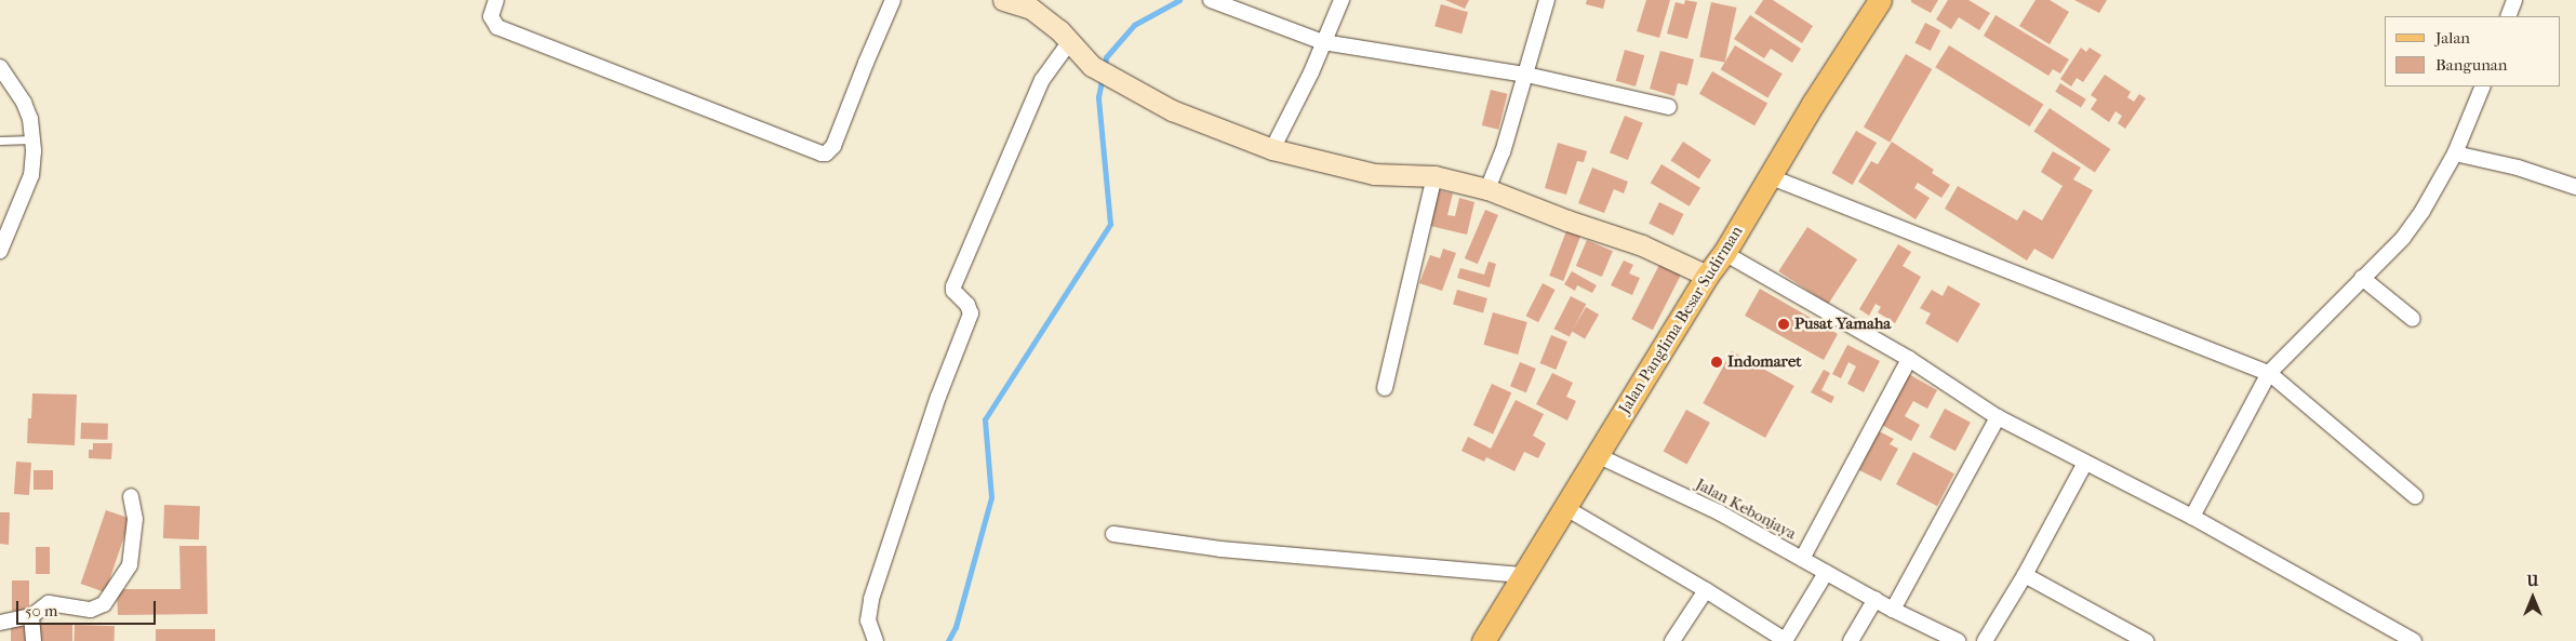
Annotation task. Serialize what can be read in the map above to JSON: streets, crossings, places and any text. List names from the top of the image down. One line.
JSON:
{"streets":{"main road":["Jalan Panglima Besar Sudirman"],"street":["Jalan Kebonjaya"]},"crossings":[["Jalan Panglima Besar Sudirman","Jalan Kebonjaya"]],"places":["Pusat Yamaha","Indomaret"],"legend":["Jalan","Bangunan"],"scale_bar":"50 m","north":"top"}
